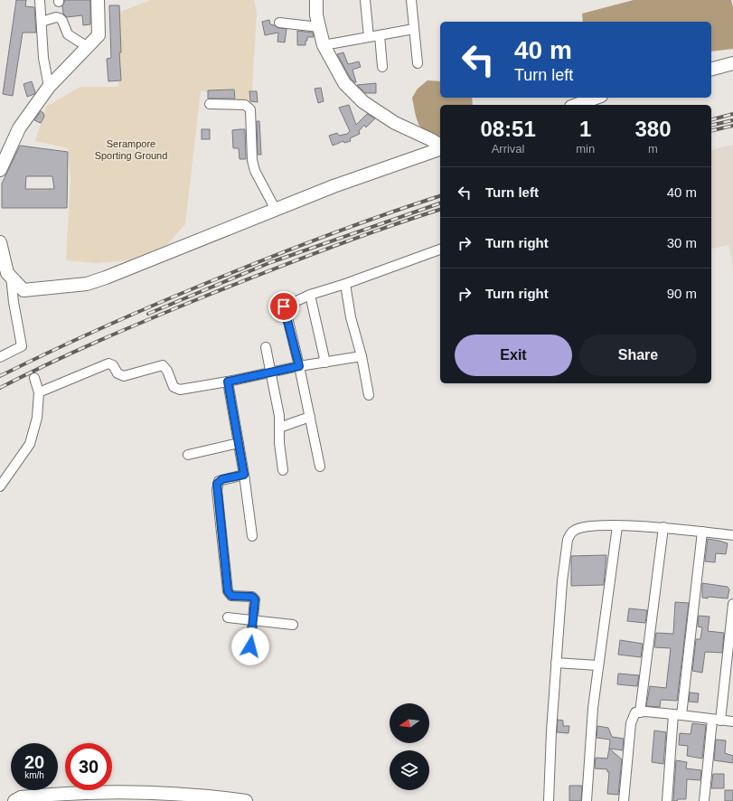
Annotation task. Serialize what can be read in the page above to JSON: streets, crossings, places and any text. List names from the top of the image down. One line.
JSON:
{"parks":["Serampore Sporting Ground"],"north":"left","page":{"turn":["40 m","Turn left"],"eta":["08:51","Arrival","1","min","380","m"],"list":[{"name":"Turn left","value":"40 m"},{"name":"Turn right","value":"30 m"},{"name":"Turn right","value":"90 m"}],"buttons":["Exit","Share"],"speed":"20 km/h","limit":"30"}}
